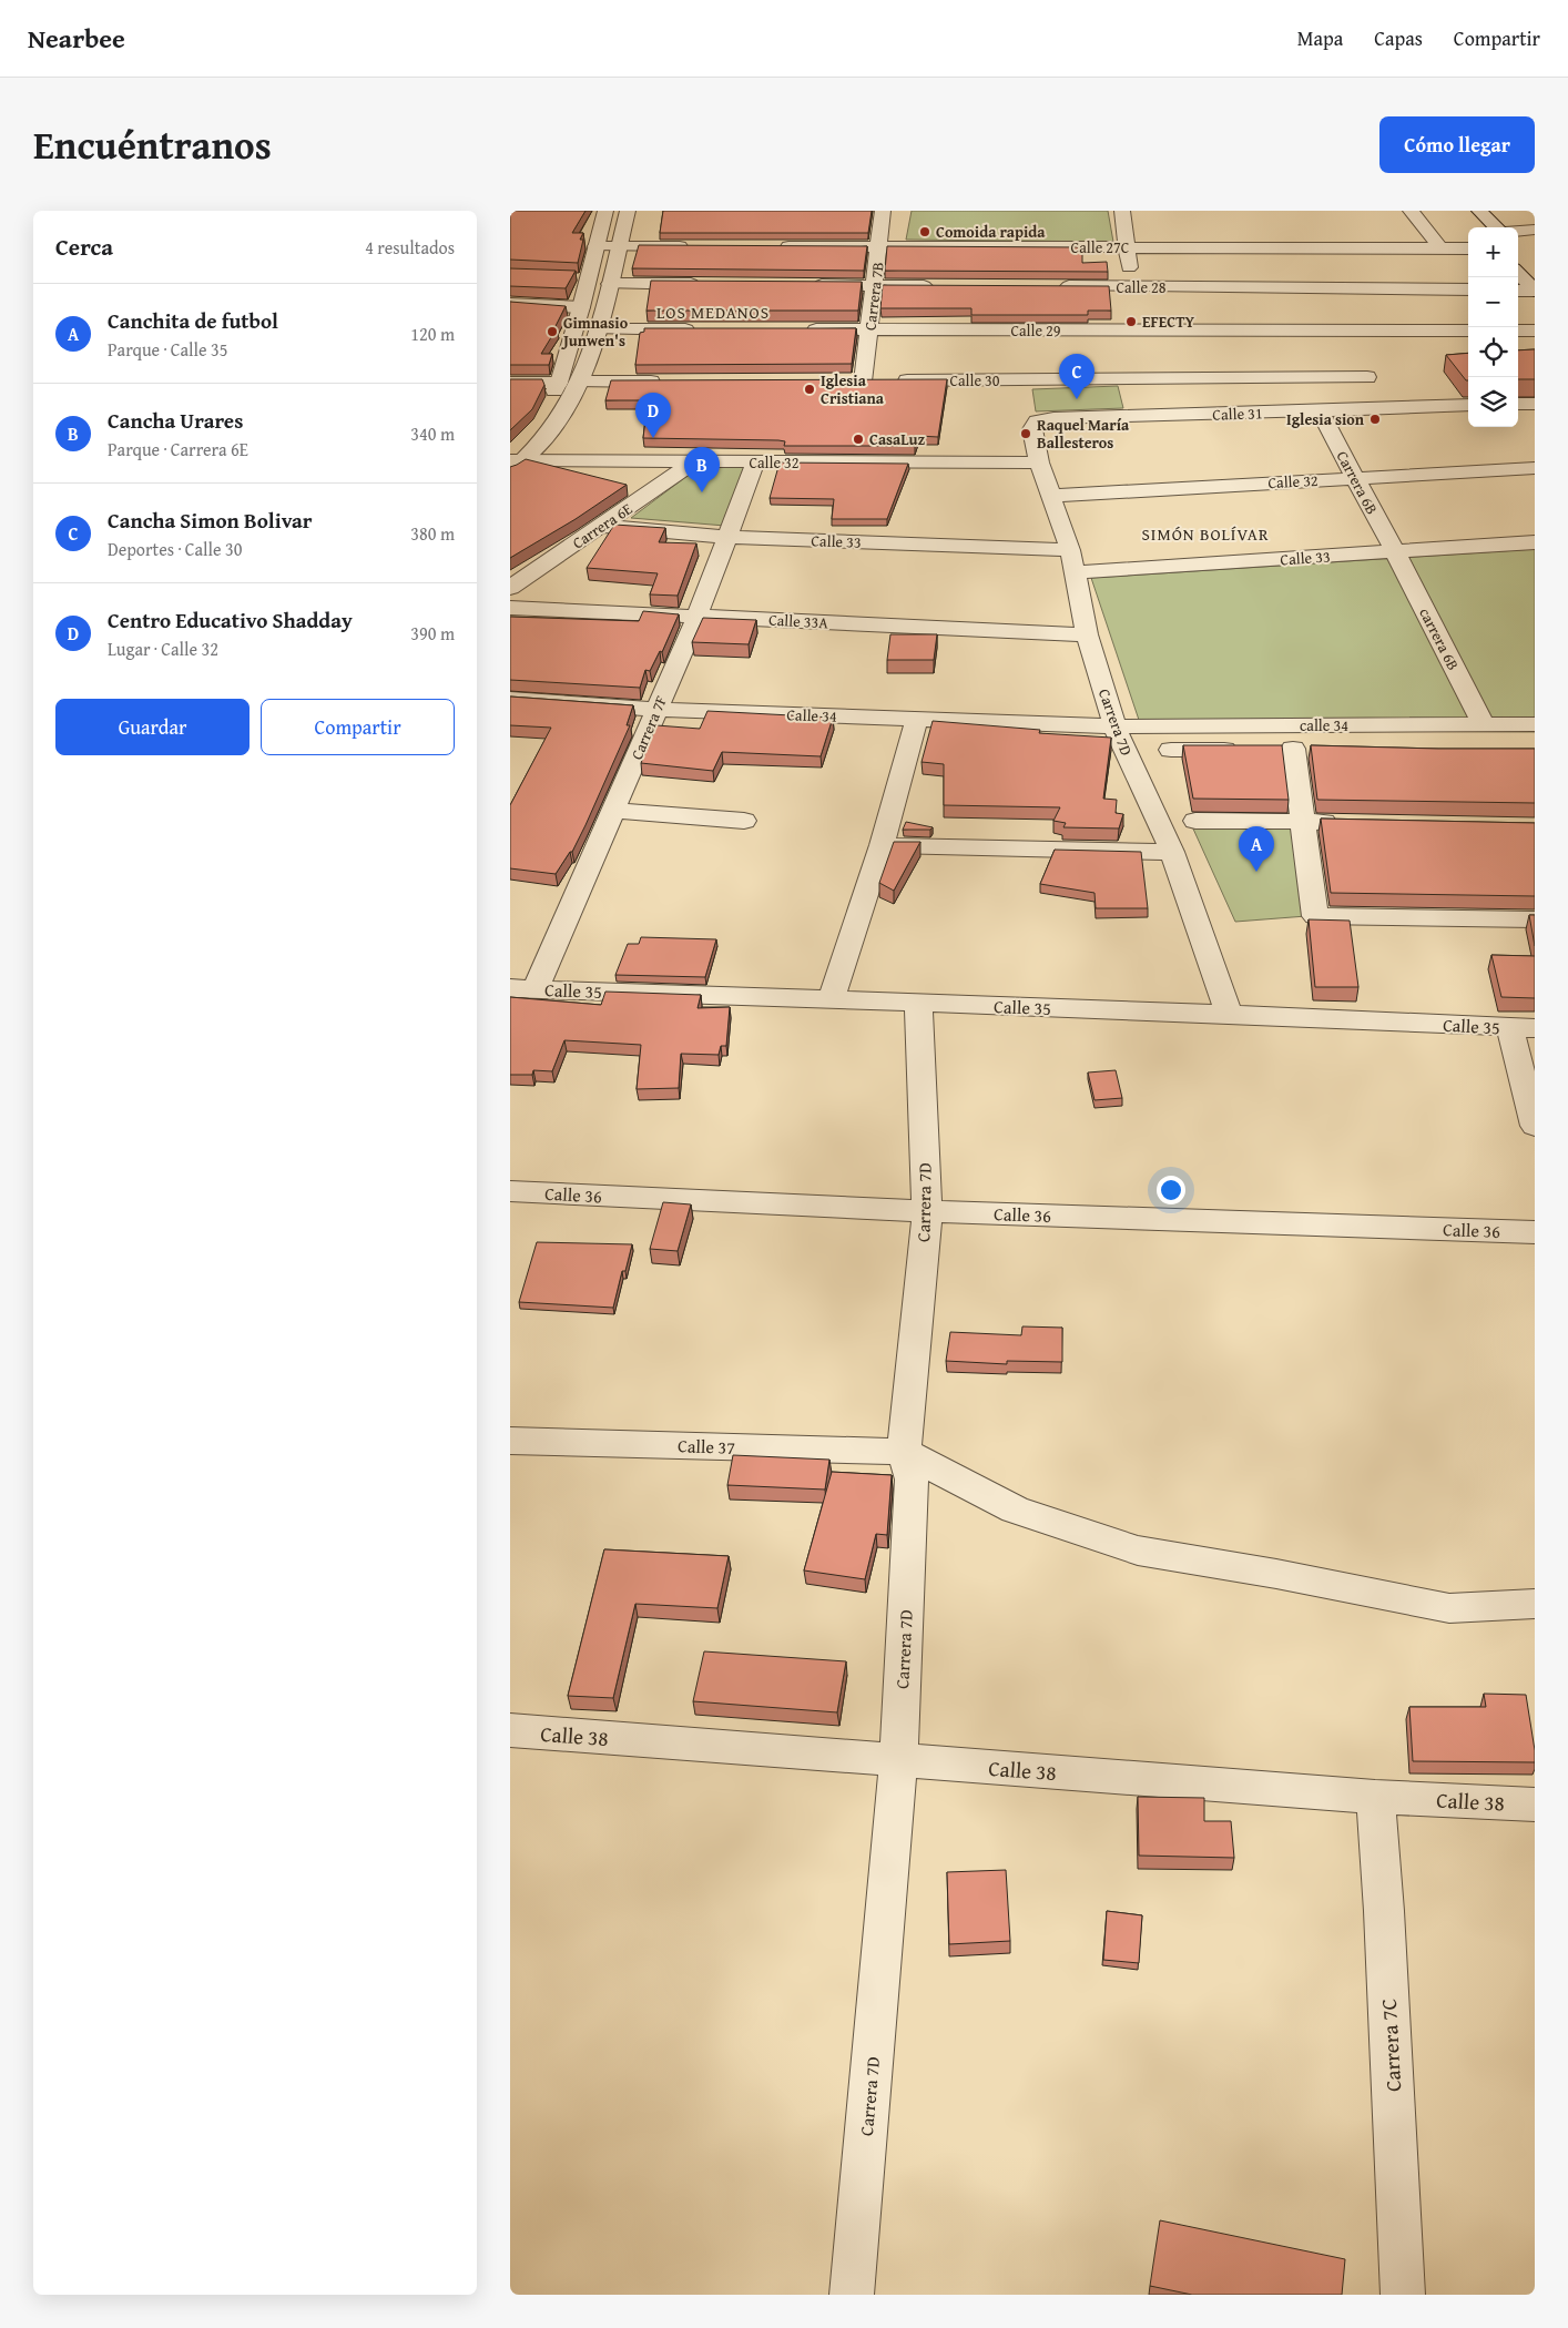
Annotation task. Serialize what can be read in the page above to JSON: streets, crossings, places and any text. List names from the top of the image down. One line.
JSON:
{"streets":{"street":["Calle 27C","Calle 28","Carrera 7B","Calle 29","Calle 30","Calle 31","Calle 32","Carrera 6B","Carrera 6E","Calle 33","Calle 33A","carrera 6B","Calle 34","Carrera 7D","calle 34","Carrera 7F","Calle 35","Calle 36","Calle 37","Calle 38","Carrera 7C"]},"crossings":[["Calle 27C","Carrera 7B"],["Calle 28","Calle 29"],["Carrera 7B","Calle 29"],["Carrera 7B","Calle 30"],["Calle 31","Carrera 6B"],["Calle 31","Carrera 7D"],["Calle 32","Carrera 6B"],["Calle 32","Carrera 6E"],["Calle 32","Carrera 7D"],["Calle 32","Carrera 7F"],["Carrera 6B","Calle 33"],["Carrera 6B","carrera 6B"],["Carrera 6E","Calle 33"],["Calle 33","carrera 6B"],["Calle 33","Carrera 7D"],["Calle 33","Carrera 7F"],["Calle 33A","Carrera 7D"],["Calle 33A","Carrera 7F"],["carrera 6B","calle 34"],["Calle 34","Carrera 7D"],["Calle 34","calle 34"],["Calle 34","Carrera 7F"],["Carrera 7D","calle 34"],["Carrera 7D","Calle 35"],["Carrera 7D","Calle 36"],["Carrera 7D","Calle 37"],["Carrera 7D","Calle 38"],["Carrera 7F","Calle 35"],["Calle 38","Carrera 7C"]],"districts":["LOS MEDANOS","SIMÓN BOLÍVAR"],"places":["Comoida rapida","EFECTY","Gimnasio Junwen's","Iglesia Cristiana","Iglesia sion","Raquel María Ballesteros","CasaLuz"],"page":{"header":"Nearbee","nav":["Mapa","Capas","Compartir"],"title":"Encuéntranos","buttons":["Cómo llegar",["Guardar","Compartir"]],"heading":["Cerca","4 resultados"],"map_buttons":["+","−"],"list":[{"mark":"A","name":"Canchita de futbol","note":"Parque · Calle 35","value":"120 m"},{"mark":"B","name":"Cancha Urares","note":"Parque · Carrera 6E","value":"340 m"},{"mark":"C","name":"Cancha Simon Bolivar","note":"Deportes · Calle 30","value":"380 m"},{"mark":"D","name":"Centro Educativo Shadday","note":"Lugar · Calle 32","value":"390 m"}],"pins":["C","D","B","A"]}}
